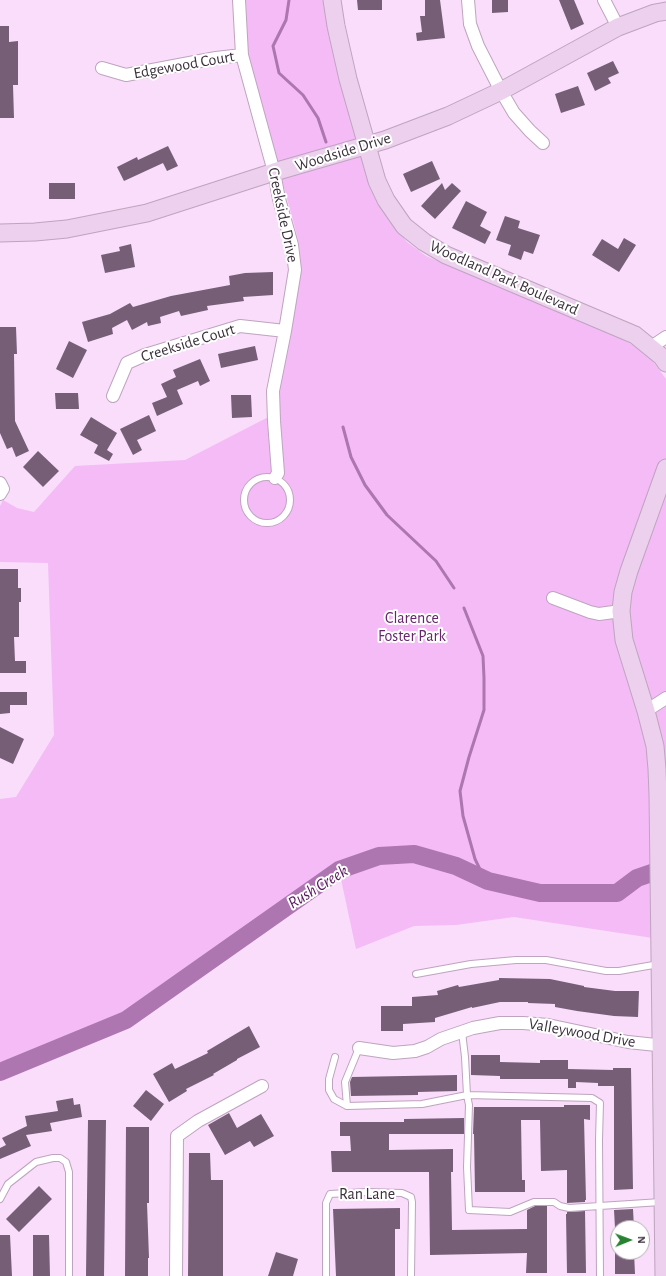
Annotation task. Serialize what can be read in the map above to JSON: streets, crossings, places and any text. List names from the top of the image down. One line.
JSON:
{"streets":{"street":["Edgewood Court","Woodside Drive","Creekside Drive","Woodland Park Boulevard","Creekside Court","Valleywood Drive"],"lane":["Ran Lane"]},"crossings":[["Edgewood Court","Creekside Drive"],["Woodside Drive","Creekside Drive"],["Woodside Drive","Woodland Park Boulevard"],["Creekside Drive","Creekside Court"]],"water":["Rush Creek"],"parks":["Clarence Foster Park"],"north":"right"}
